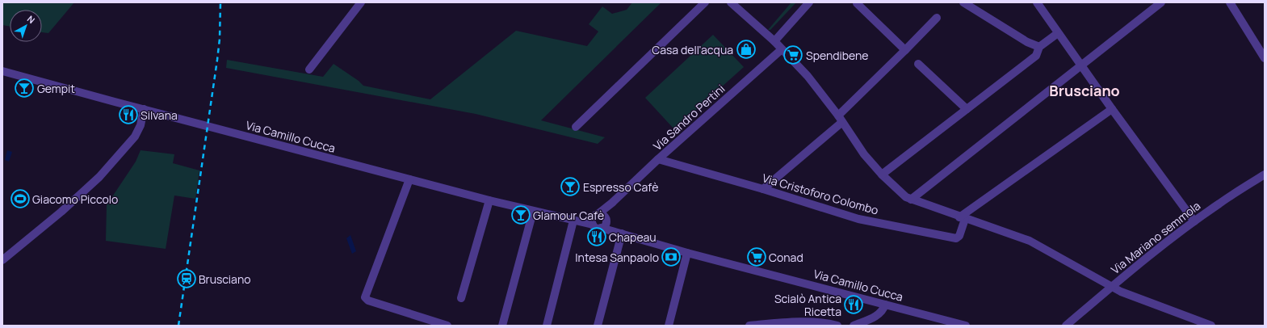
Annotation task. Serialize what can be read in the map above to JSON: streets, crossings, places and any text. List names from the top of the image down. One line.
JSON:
{"streets":{"street":["Via Sandro Pertini","Via Camillo Cucca","Via Cristoforo Colombo","Via Mariano semmola"]},"crossings":[["Via Sandro Pertini","Via Camillo Cucca"],["Via Sandro Pertini","Via Cristoforo Colombo"]],"districts":["Brusciano"],"places":{"shop":["Casa dell'acqua"],"supermarket":["Spendibene","Conad"],"bar":["Gempit","Espresso Cafè","Glamour Cafè"],"restaurant":["Silvana","Chapeau","Scialò Antica Ricetta"],"sports":["Giacomo Piccolo"],"bank":["Intesa Sanpaolo"],"station":["Brusciano"]},"north":"top right"}
